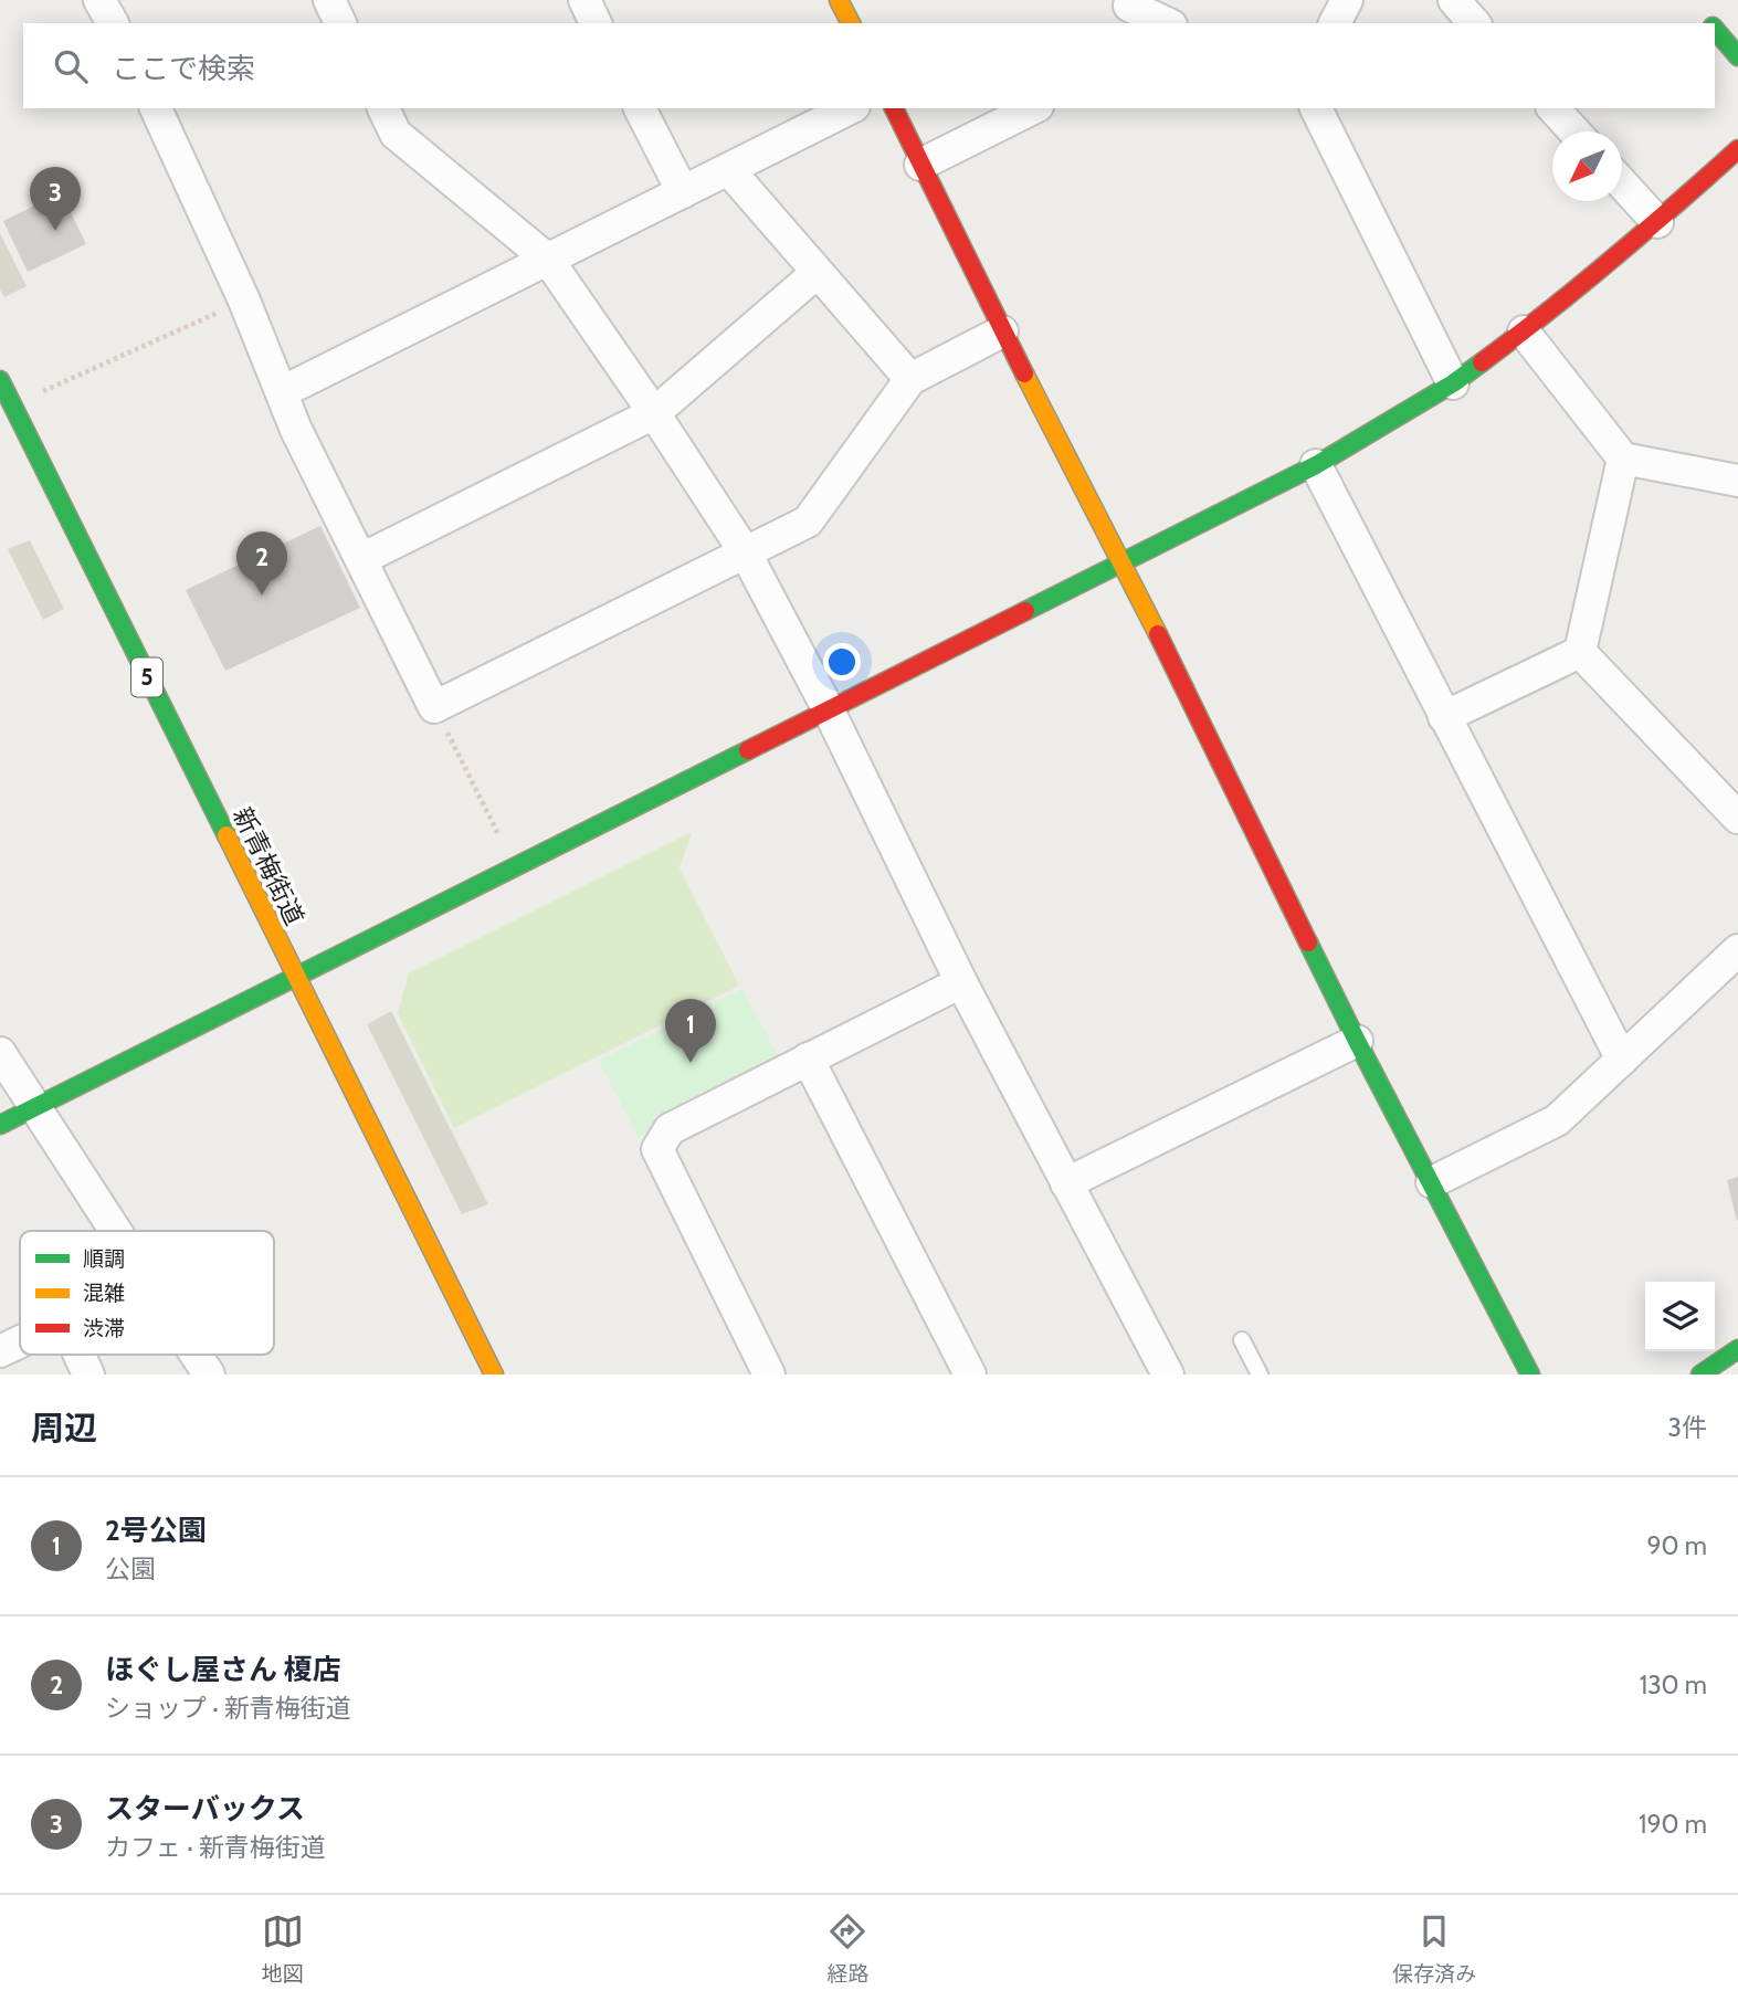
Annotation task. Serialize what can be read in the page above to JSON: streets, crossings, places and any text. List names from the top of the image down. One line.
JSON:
{"streets":{"street":["5","新青梅街道"]},"legend":["順調","混雑","渋滞"],"north":"bottom left","page":{"search":"ここで検索","pins":["3","2","1"],"heading":["周辺","3件"],"list":[{"mark":"1","name":"2号公園","note":"公園","value":"90 m"},{"mark":"2","name":"ほぐし屋さん 榎店","note":"ショップ · 新青梅街道","value":"130 m"},{"mark":"3","name":"スターバックス","note":"カフェ · 新青梅街道","value":"190 m"}],"nav":["地図","経路","保存済み"]}}
